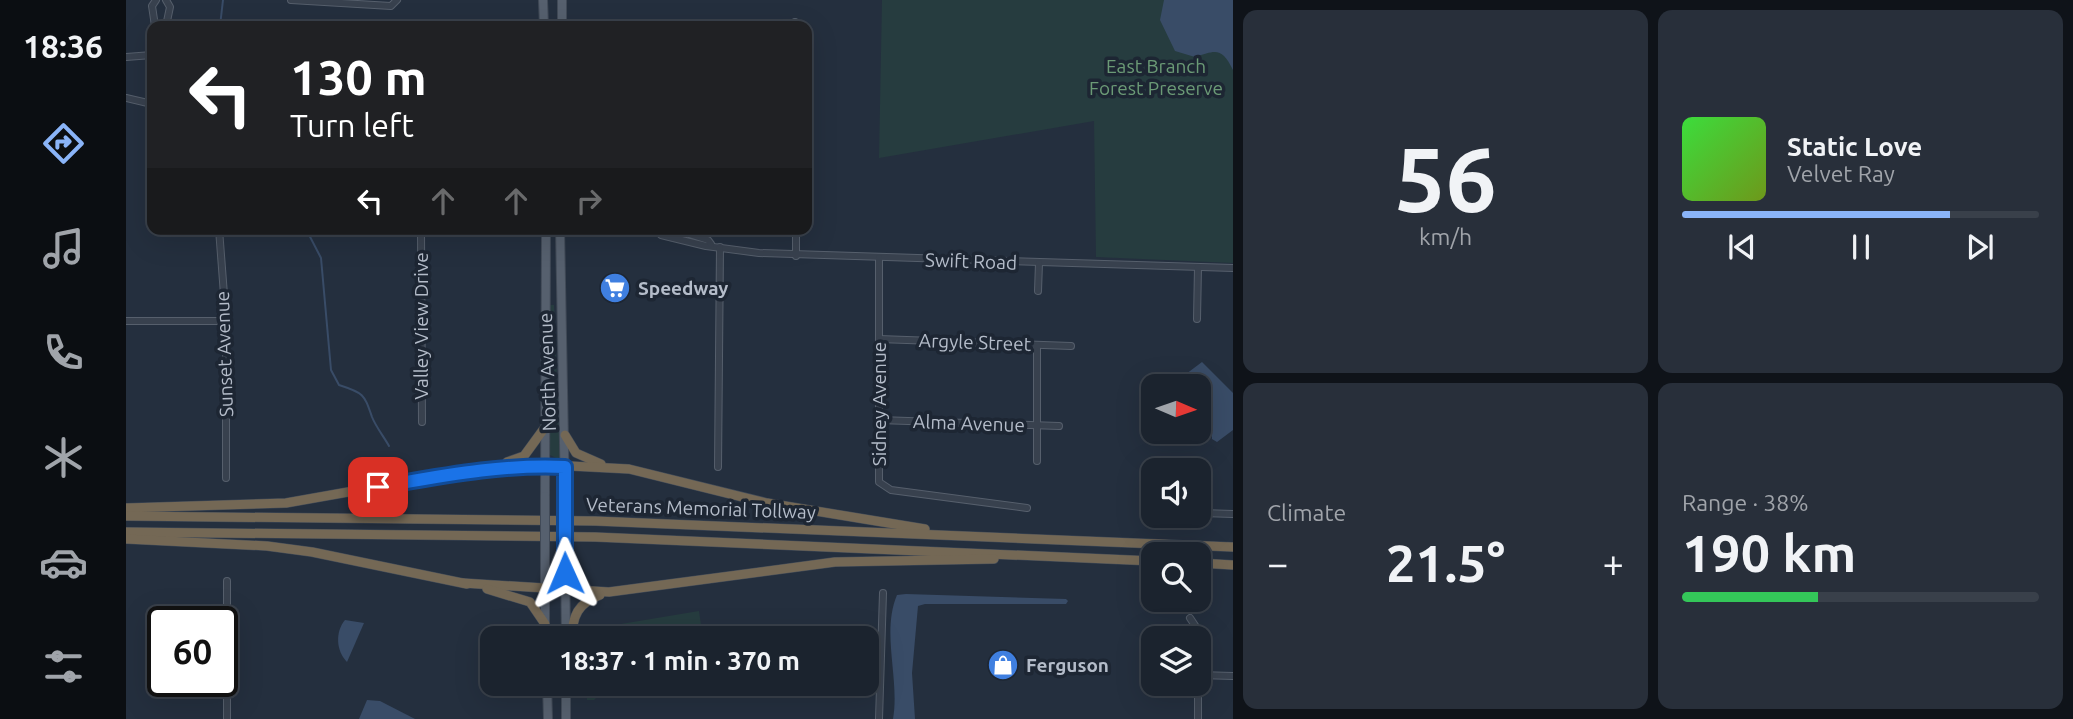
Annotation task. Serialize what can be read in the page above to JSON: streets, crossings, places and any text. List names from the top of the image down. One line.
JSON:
{"streets":{"highway":["Veterans Memorial Tollway"],"main road":["North Avenue"],"street":["Swift Road","Valley View Drive","Argyle Street","Sunset Avenue","Sidney Avenue","Alma Avenue"]},"crossings":[["Swift Road","Sidney Avenue"],["Argyle Street","Sidney Avenue"],["Sidney Avenue","Alma Avenue"]],"parks":["East Branch Forest Preserve"],"places":{"supermarket":["Speedway"],"shop":["Ferguson"]},"north":"right","page":{"tabs":"18:36","tile":[["56","km/h"],"Climate",["Range · 38%","190 km"]],"turn":["130 m","Turn left"],"song":["Static Love","Velvet Ray"],"heat":["−","21.5°","+"],"limit":"60","trip":"18:37 · 1 min · 370 m"}}
